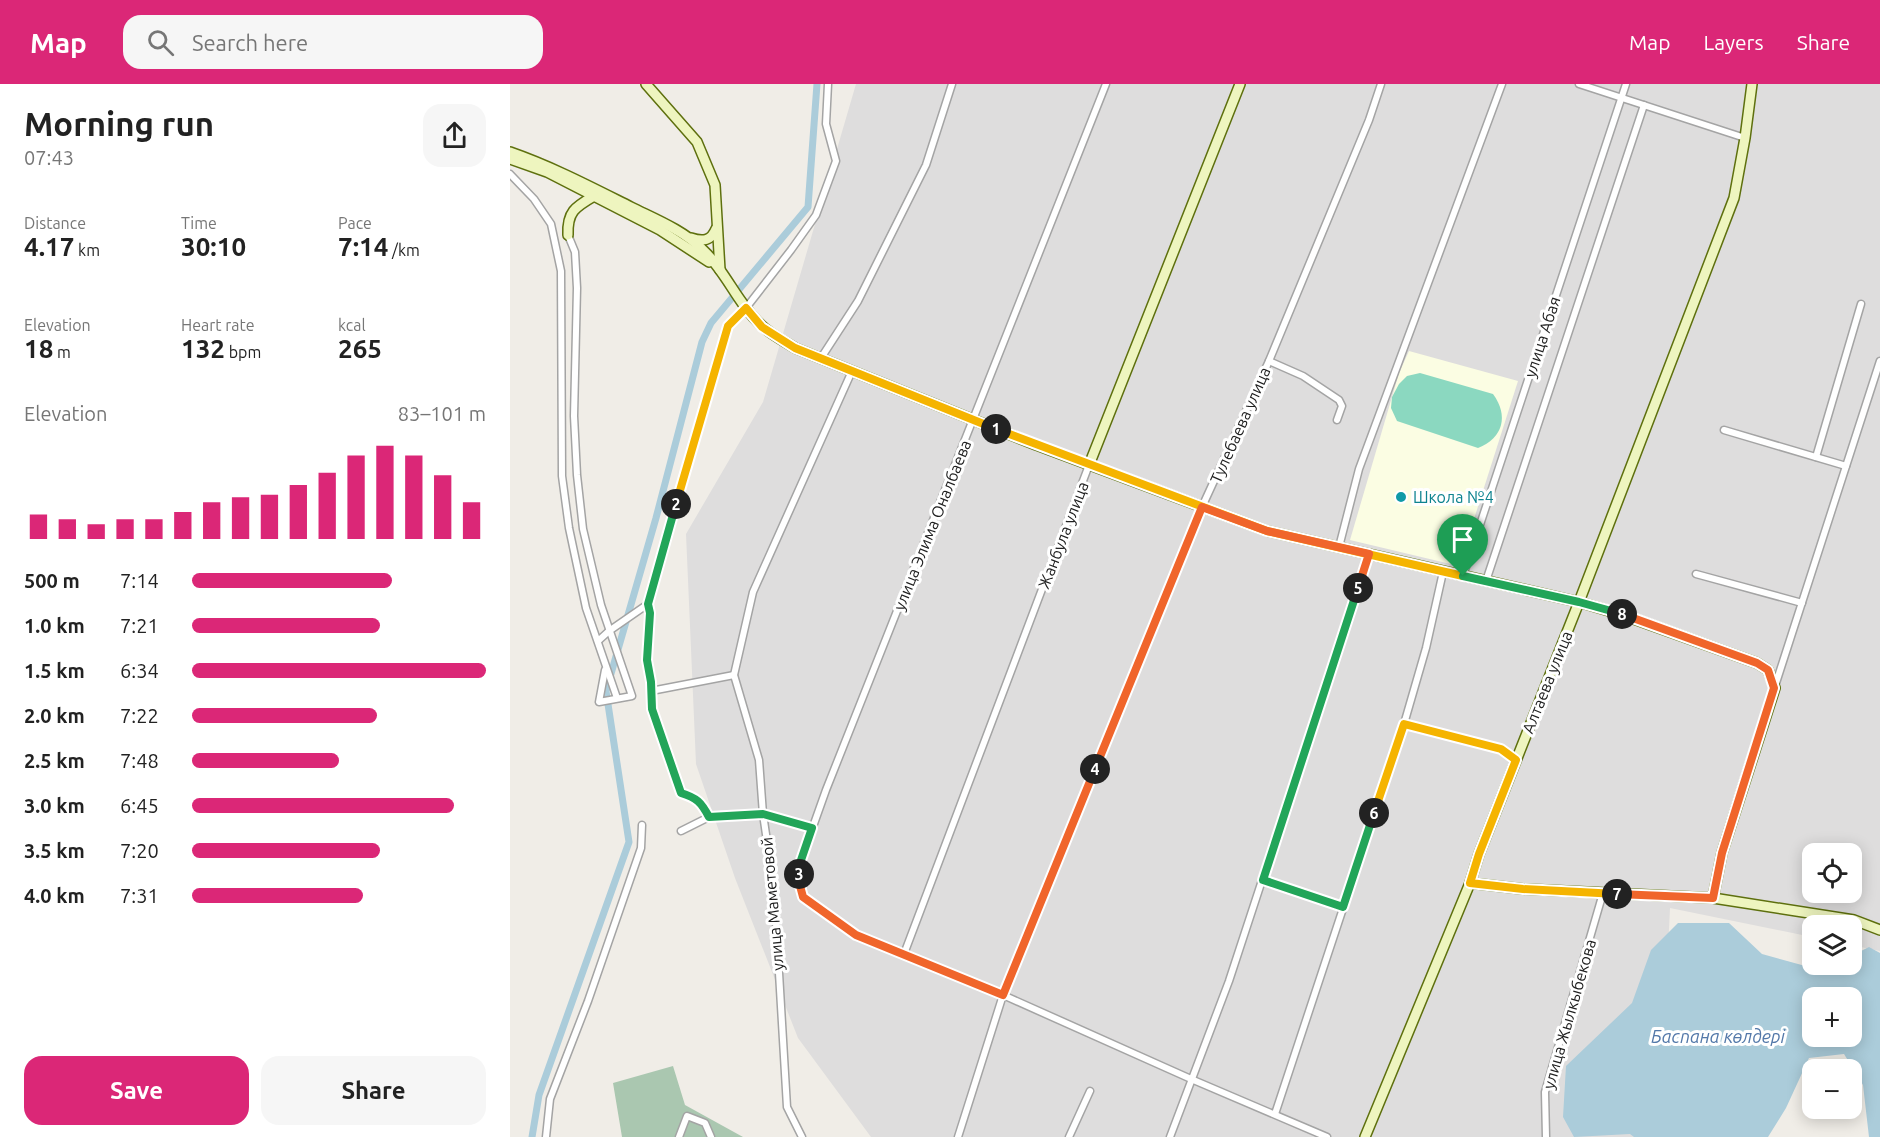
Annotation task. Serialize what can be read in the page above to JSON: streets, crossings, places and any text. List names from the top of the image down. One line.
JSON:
{"streets":{"main road":["Жанбула улица","Алтаева улица"],"street":["улица Абая","Тулебаева улица","улица Элима Оналбаева","улица Маметовой","улица Жылкыбекова"]},"crossings":[["улица Элима Оналбаева","Жанбула улица"]],"water":["Баспана көлдері"],"places":["Школа №4"],"page":{"header":"Map","search":"Search here","nav":["Map","Layers","Share"],"heading":["Morning run","07:43"],"stats":[["Distance","4.17 km"],["Time","30:10"],["Pace","7:14 /km"],["Elevation","18 m"],["Heart rate","132 bpm"],["kcal","265"]],"chart":["Elevation","83–101 m"],"pins":["1","2","5","8","4","6","3","7"],"list":[{"name":"500 m","note":"7:14"},{"name":"1.0 km","note":"7:21"},{"name":"1.5 km","note":"6:34"},{"name":"2.0 km","note":"7:22"},{"name":"2.5 km","note":"7:48"},{"name":"3.0 km","note":"6:45"},{"name":"3.5 km","note":"7:20"},{"name":"4.0 km","note":"7:31"}],"map_buttons":["+","−"],"buttons":["Save","Share"]}}
